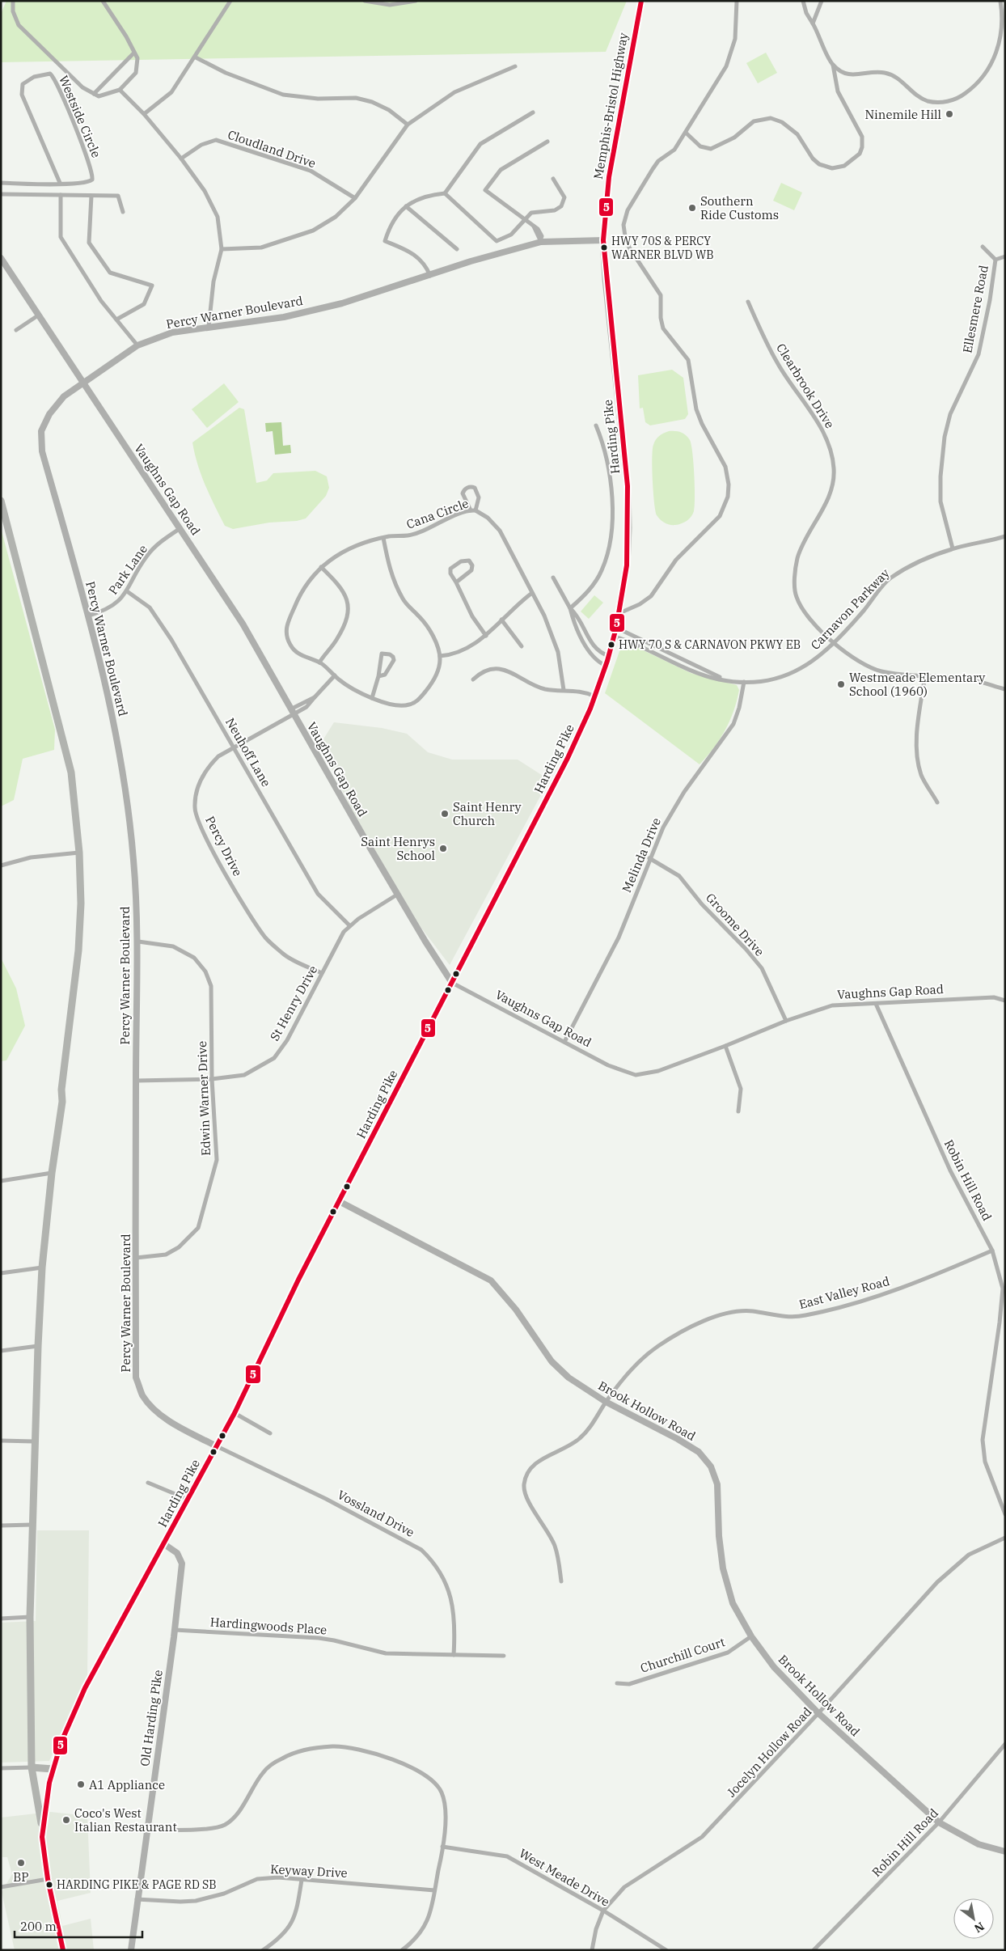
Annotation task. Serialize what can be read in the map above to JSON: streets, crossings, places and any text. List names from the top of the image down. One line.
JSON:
{"streets":{"main road":["Memphis-Bristol Highway","Harding Pike"],"street":["Westside Circle","Cloudland Drive","Ellesmere Road","Percy Warner Boulevard","Clearbrook Drive","Vaughns Gap Road","Cana Circle","Park Lane","Carnavon Parkway","Neuhoff Lane","Percy Drive","Melinda Drive","Groome Drive","St Henry Drive","Edwin Warner Drive","Robin Hill Road","East Valley Road","Brook Hollow Road","Vossland Drive","Hardingwoods Place","Churchill Court","Old Harding Pike","Jocelyn Hollow Road","Keyway Drive","West Meade Drive"]},"crossings":[["Memphis-Bristol Highway","Percy Warner Boulevard"],["Memphis-Bristol Highway","Harding Pike"],["Ellesmere Road","Carnavon Parkway"],["Percy Warner Boulevard","Harding Pike"],["Percy Warner Boulevard","Vaughns Gap Road"],["Percy Warner Boulevard","Park Lane"],["Percy Warner Boulevard","St Henry Drive"],["Percy Warner Boulevard","Edwin Warner Drive"],["Percy Warner Boulevard","Vossland Drive"],["Clearbrook Drive","Carnavon Parkway"],["Harding Pike","Vaughns Gap Road"],["Harding Pike","Carnavon Parkway"],["Harding Pike","Brook Hollow Road"],["Harding Pike","Vossland Drive"],["Harding Pike","Old Harding Pike"],["Vaughns Gap Road","Park Lane"],["Vaughns Gap Road","Percy Drive"],["Vaughns Gap Road","Melinda Drive"],["Vaughns Gap Road","Groome Drive"],["Vaughns Gap Road","St Henry Drive"],["Vaughns Gap Road","Robin Hill Road"],["Cana Circle","Percy Drive"],["Park Lane","Neuhoff Lane"],["Carnavon Parkway","Melinda Drive"],["Neuhoff Lane","Percy Drive"],["Neuhoff Lane","St Henry Drive"],["Percy Drive","St Henry Drive"],["Melinda Drive","Groome Drive"],["St Henry Drive","Edwin Warner Drive"],["Robin Hill Road","East Valley Road"],["Robin Hill Road","Brook Hollow Road"],["East Valley Road","Brook Hollow Road"],["Brook Hollow Road","Churchill Court"],["Brook Hollow Road","Jocelyn Hollow Road"],["Vossland Drive","Hardingwoods Place"],["Hardingwoods Place","Old Harding Pike"],["Old Harding Pike","Keyway Drive"],["Jocelyn Hollow Road","West Meade Drive"]],"places":["Ninemile Hill","Southern Ride Customs","HWY 70S & PERCY WARNER BLVD WB","HWY 70 S & CARNAVON PKWY EB","Westmeade Elementary School (1960)","Saint Henry Church","Saint Henrys School","A1 Appliance","Coco's West Italian Restaurant","BP","HARDING PIKE & PAGE RD SB"],"lines":["transit line 5"],"scale_bar":"200 m","north":"bottom right"}
